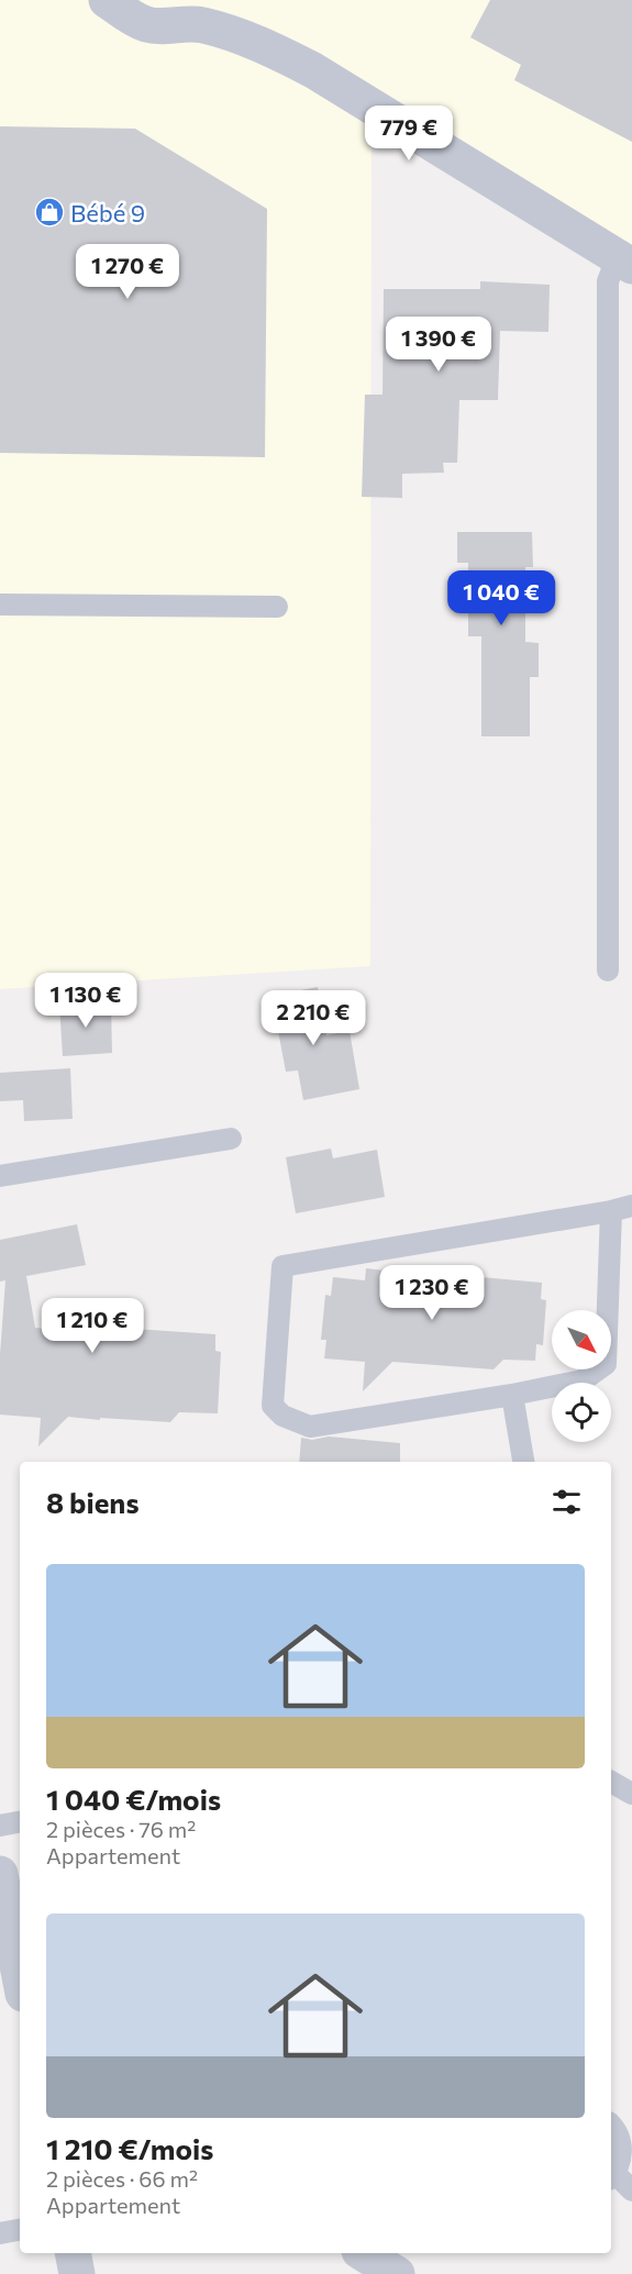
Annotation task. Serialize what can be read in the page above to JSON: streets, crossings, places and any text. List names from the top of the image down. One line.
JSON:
{"places":{"shop":["Bébé 9"]},"north":"bottom right","page":{"price":["779 €","1 270 €","1 390 €","1 040 €","1 130 €","2 210 €","1 230 €","1 210 €"],"heading":"8 biens","list":[{"name":"1 040 €/mois","note":"2 pièces · 76 m² · Appartement"},{"name":"1 210 €/mois","note":"2 pièces · 66 m² · Appartement"}]}}
